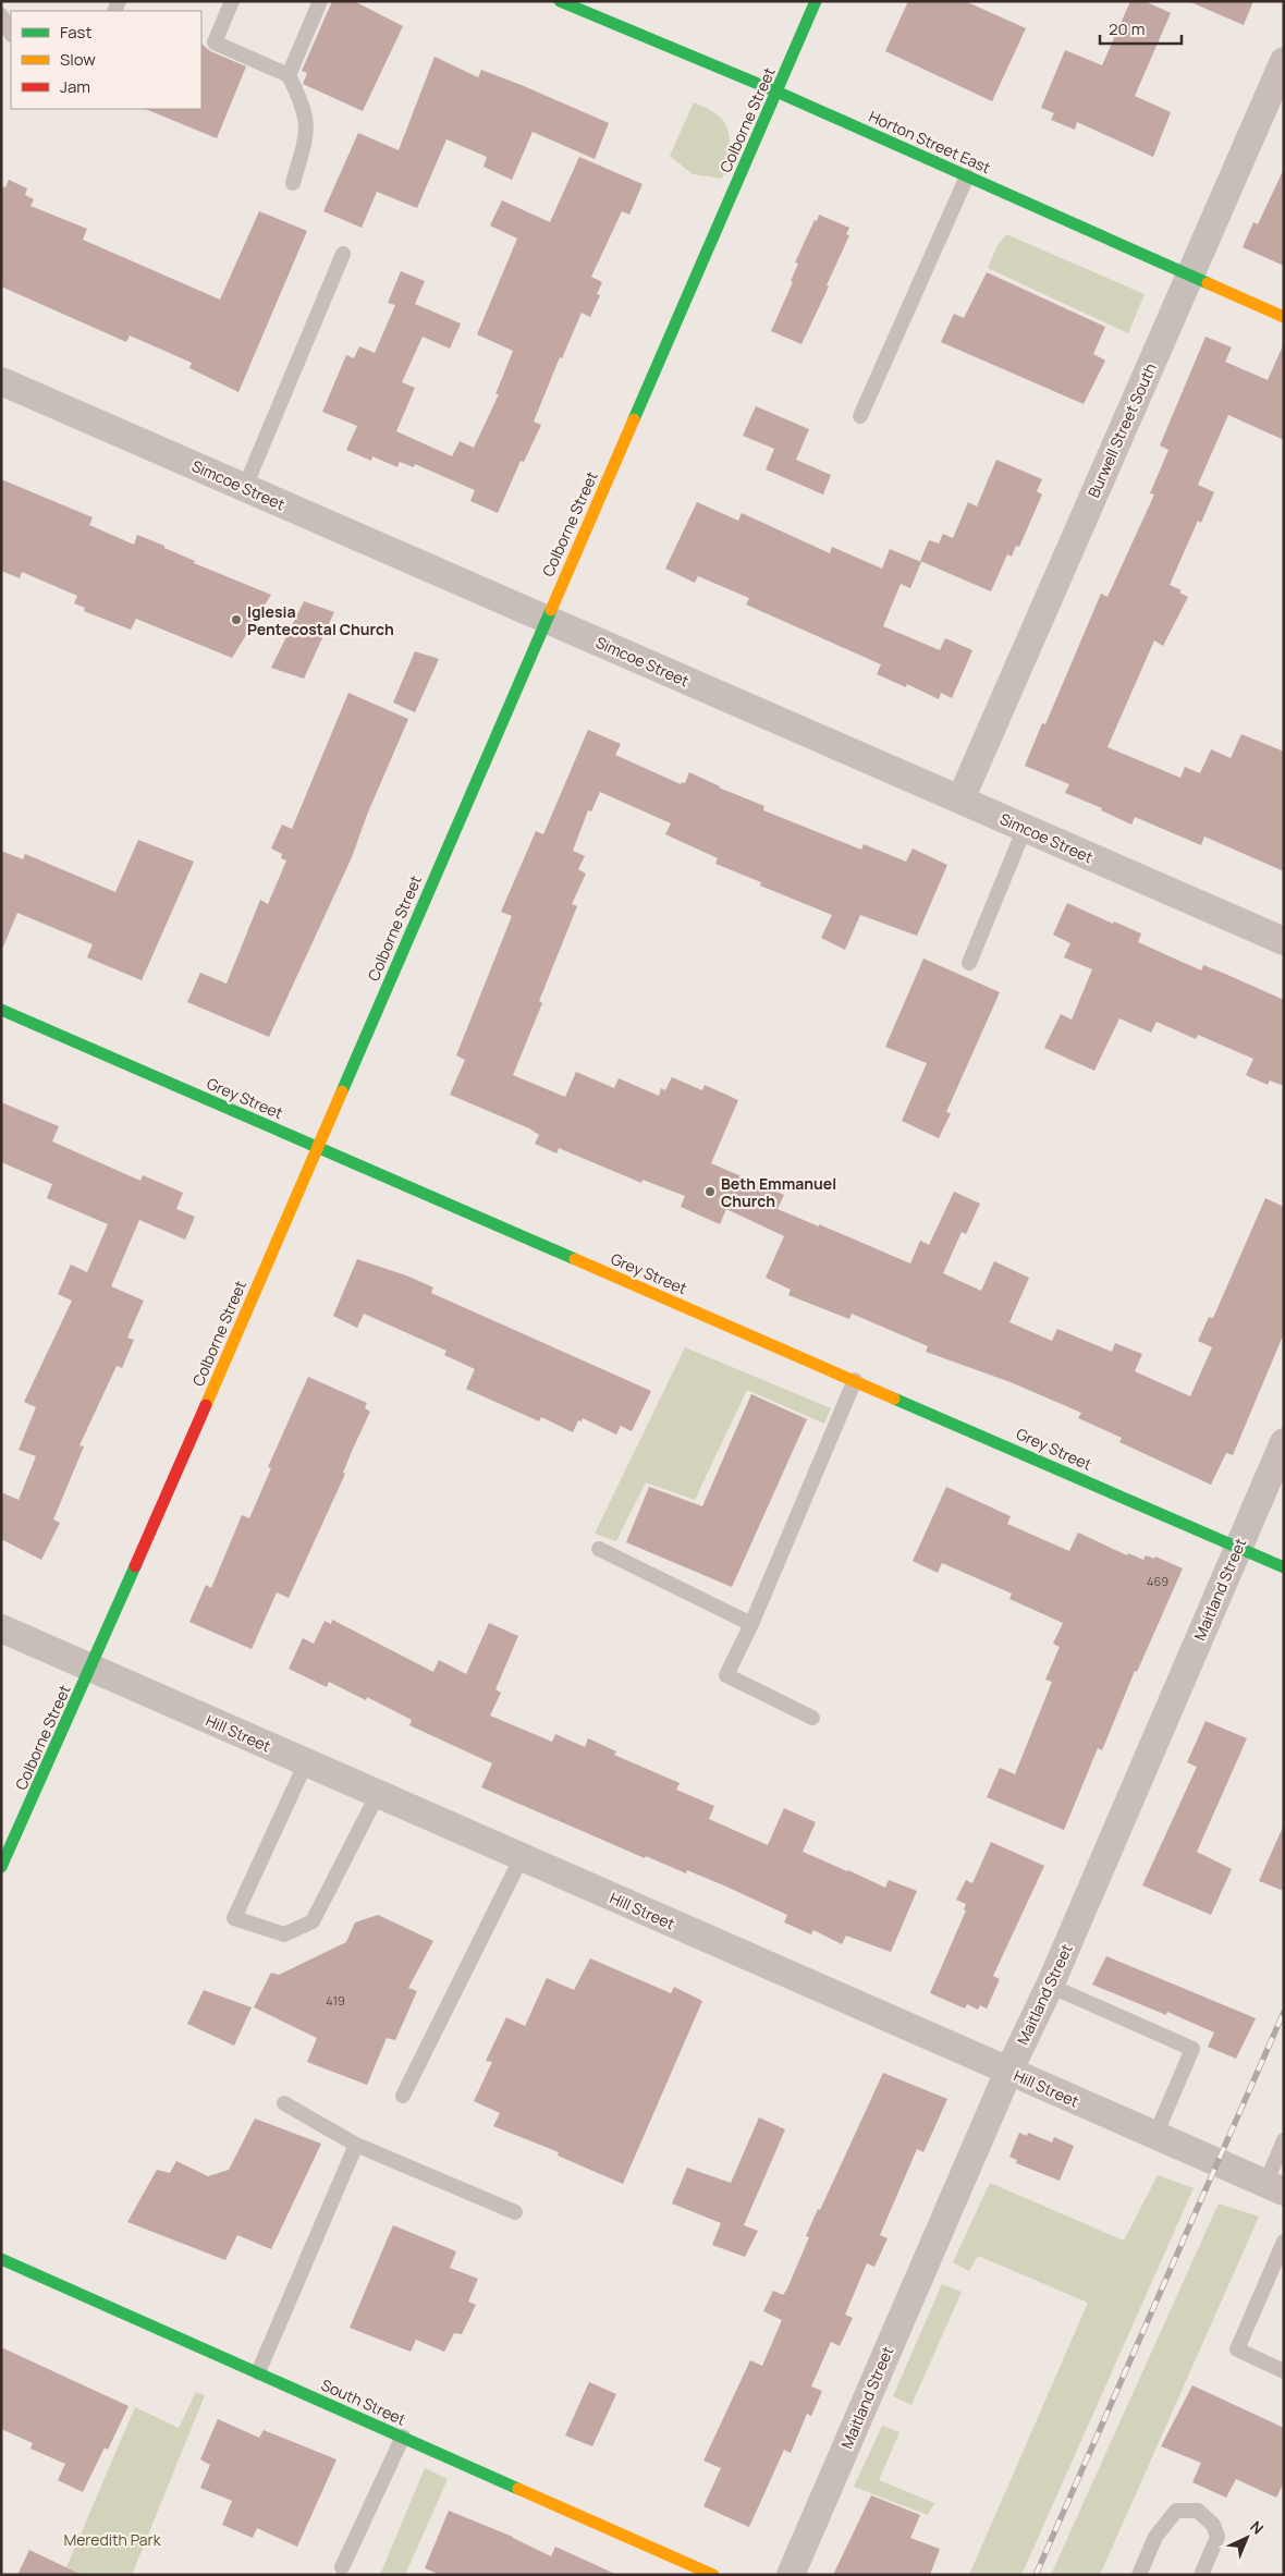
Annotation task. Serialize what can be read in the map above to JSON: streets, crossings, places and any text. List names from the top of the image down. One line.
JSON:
{"streets":{"street":["Colborne Street","Horton Street East","Burwell Street South","Simcoe Street","Grey Street","Maitland Street","Hill Street","South Street"]},"crossings":[["Colborne Street","Horton Street East"],["Colborne Street","Simcoe Street"],["Colborne Street","Grey Street"],["Colborne Street","Hill Street"],["Horton Street East","Burwell Street South"],["Burwell Street South","Simcoe Street"],["Grey Street","Maitland Street"],["Maitland Street","Hill Street"]],"parks":["Meredith Park"],"places":["Iglesia Pentecostal Church","Beth Emmanuel Church"],"house_numbers":["469","419"],"legend":["Fast","Slow","Jam"],"scale_bar":"20 m","north":"top right"}
